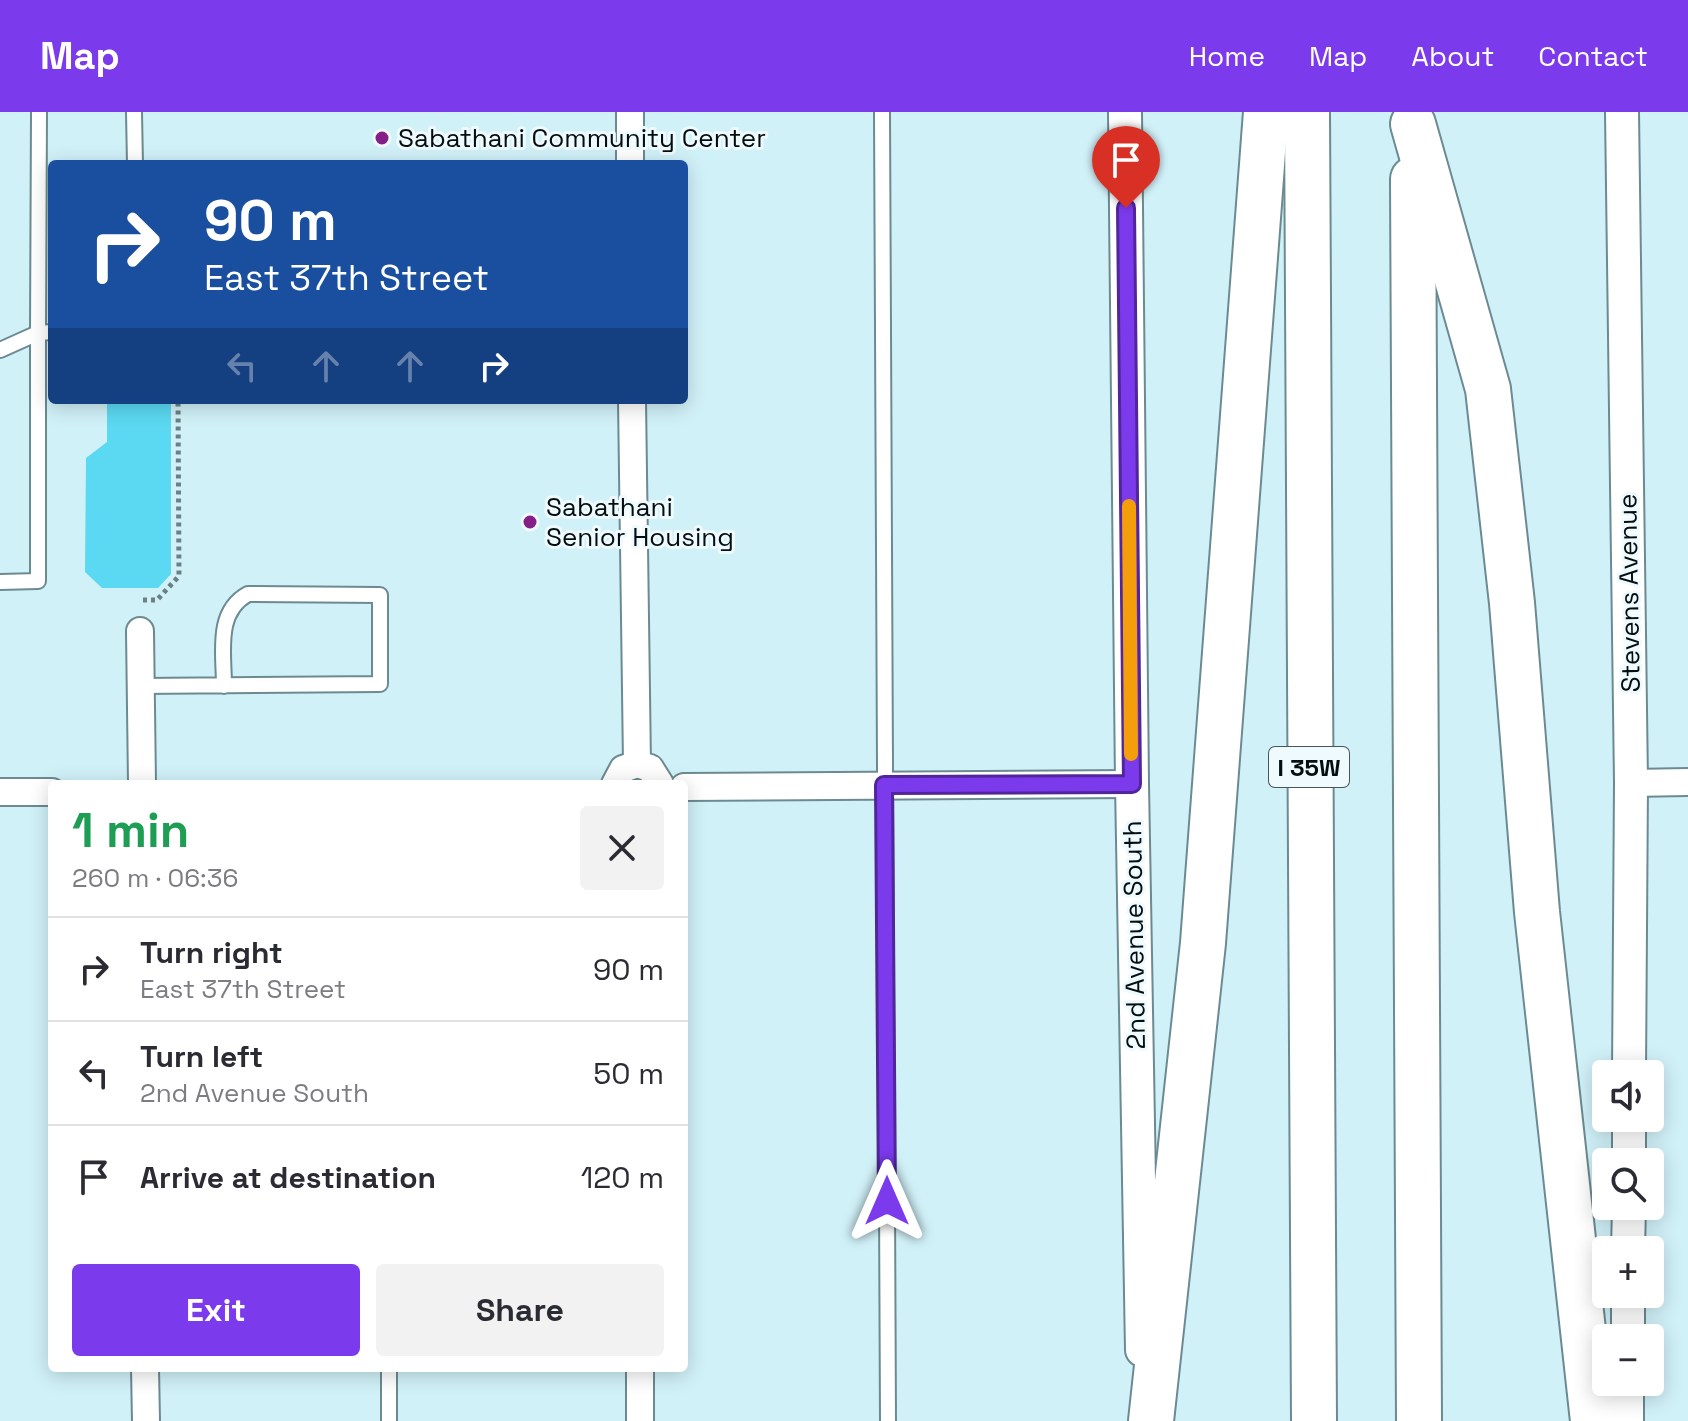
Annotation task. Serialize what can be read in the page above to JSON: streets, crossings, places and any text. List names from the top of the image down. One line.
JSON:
{"streets":{"highway":["I 35W"],"street":["Stevens Avenue","2nd Avenue South"]},"places":["Sabathani Community Center","Sabathani Senior Housing"],"page":{"header":"Map","nav":["Home","Map","About","Contact"],"turn":["90 m","East 37th Street"],"heading":["1 min","260 m · 06:36"],"list":[{"name":"Turn right","note":"East 37th Street","value":"90 m"},{"name":"Turn left","note":"2nd Avenue South","value":"50 m"},{"name":"Arrive at destination","value":"120 m"}],"map_buttons":["+","−"],"buttons":["Exit","Share"]}}
